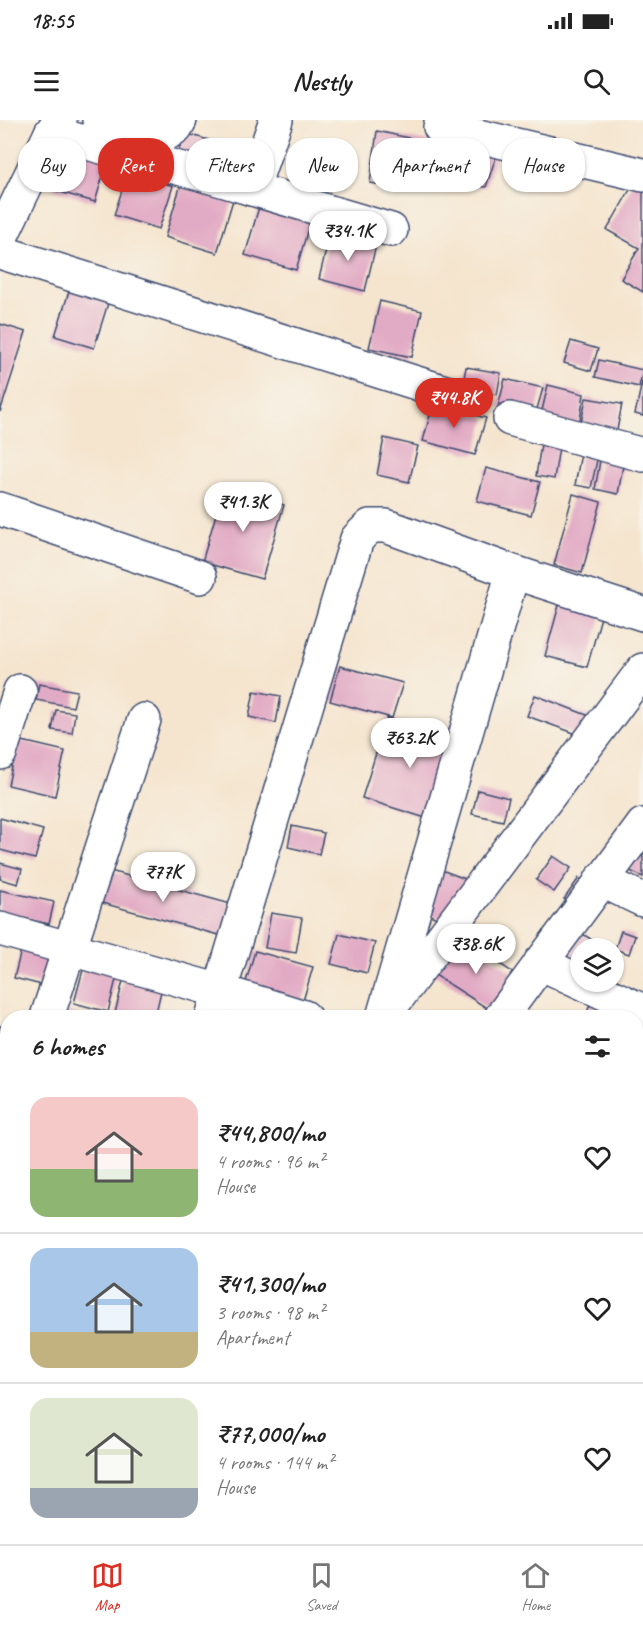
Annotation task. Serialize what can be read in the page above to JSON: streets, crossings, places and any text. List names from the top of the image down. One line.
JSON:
{"page":{"status":"18:55","header":"Nestly","chip":["Buy","Rent","Filters","New","Apartment","House"],"price":["₹34.1K","₹44.8K","₹41.3K","₹63.2K","₹77K","₹38.6K"],"heading":"6 homes","list":[{"name":"₹44,800/mo","note":"4 rooms · 96 m² · House"},{"name":"₹41,300/mo","note":"3 rooms · 98 m² · Apartment"},{"name":"₹77,000/mo","note":"4 rooms · 144 m² · House"}],"tabs":["Map","Saved","Home"]}}
